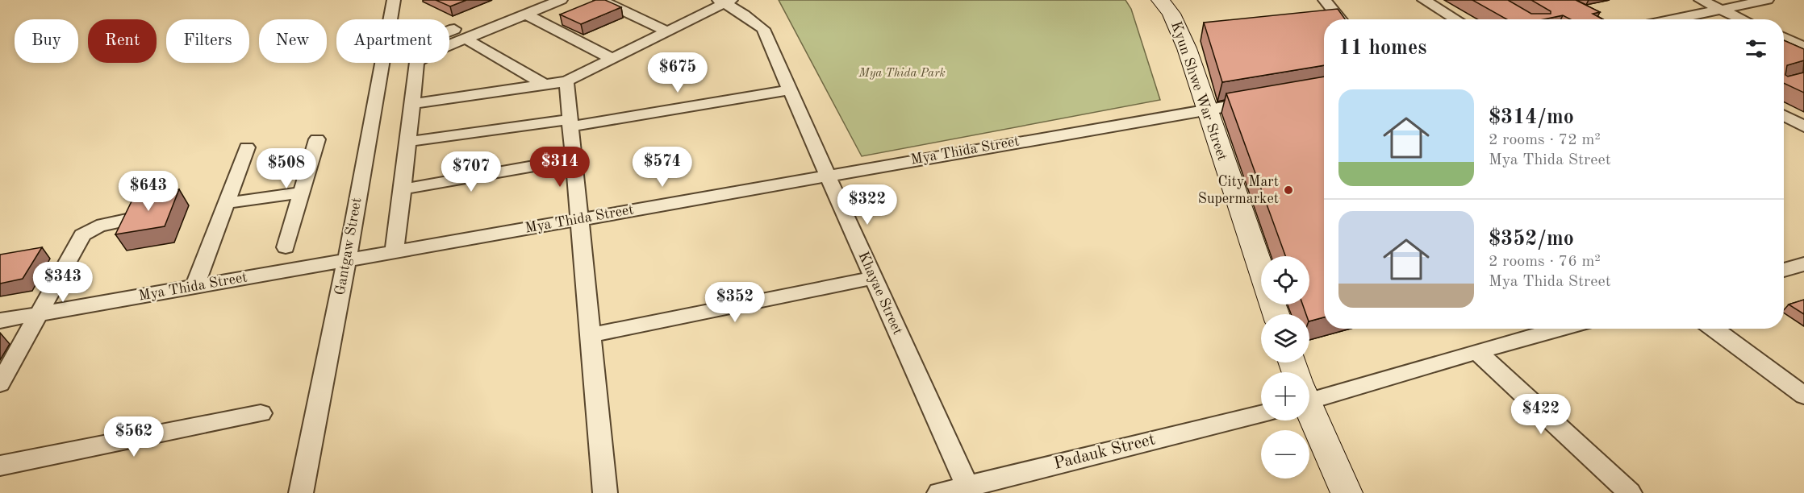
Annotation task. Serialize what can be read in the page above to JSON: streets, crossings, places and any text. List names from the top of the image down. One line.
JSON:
{"streets":{"street":["Kyun Shwe War Street","Mya Thida Street","Gantgaw Street","Khayae Street","Padauk Street"]},"crossings":[["Kyun Shwe War Street","Mya Thida Street"],["Mya Thida Street","Gantgaw Street"],["Mya Thida Street","Khayae Street"],["Khayae Street","Padauk Street"]],"parks":["Mya Thida Park"],"places":["City Mart Supermarket"],"page":{"chip":["Buy","Rent","Filters","New","Apartment"],"heading":"11 homes","price":["$675","$314","$574","$508","$707","$643","$322","$343","$352","$422","$562"],"list":[{"name":"$314/mo","note":"2 rooms · 72 m² · Mya Thida Street"},{"name":"$352/mo","note":"2 rooms · 76 m² · Mya Thida Street"}],"map_buttons":["+","−"]}}
